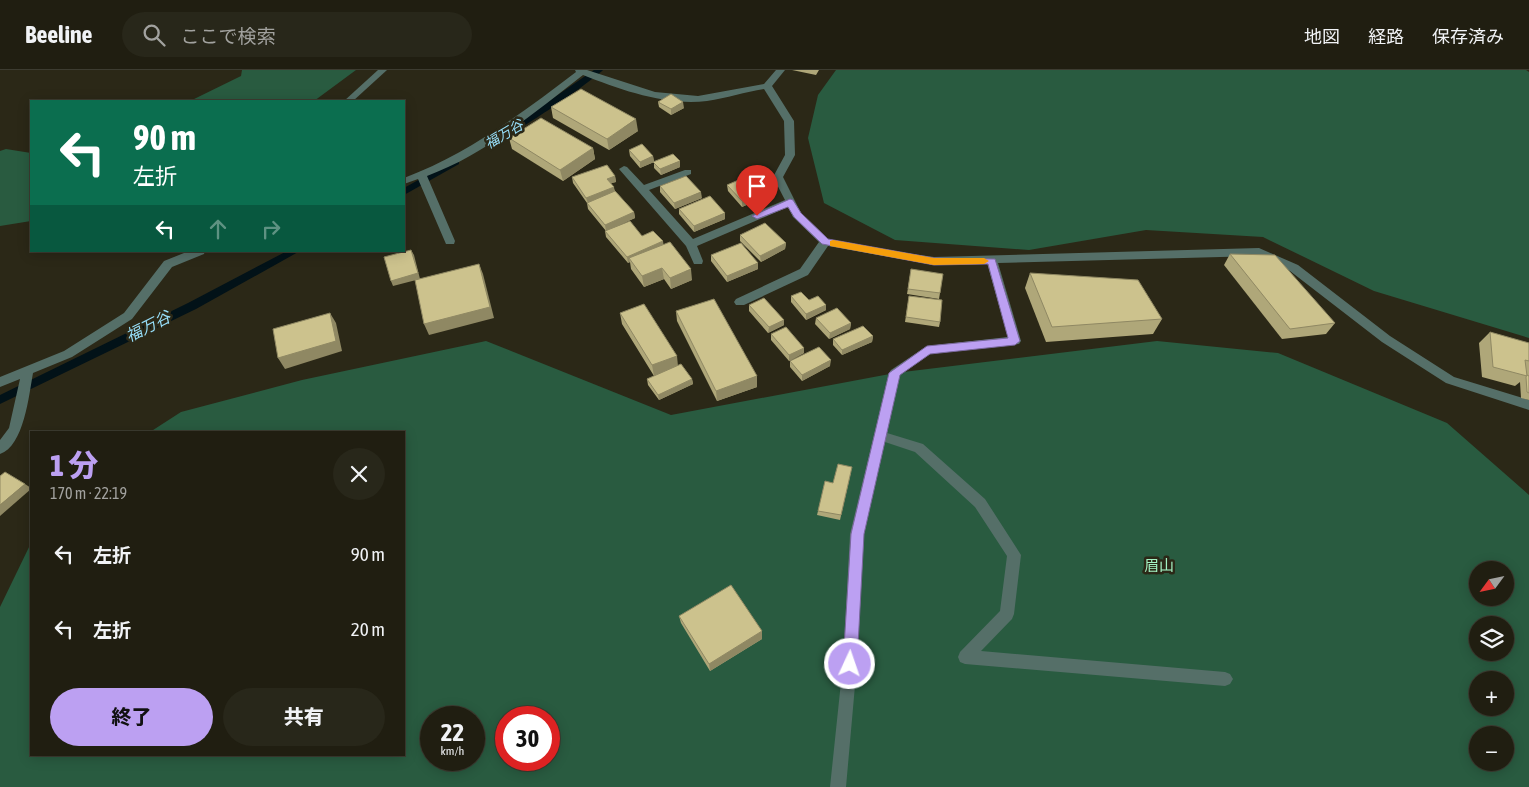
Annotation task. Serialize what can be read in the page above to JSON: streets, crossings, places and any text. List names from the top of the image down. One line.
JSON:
{"water":["福万谷"],"parks":["眉山"],"north":"bottom left","page":{"header":"Beeline","search":"ここで検索","nav":["地図","経路","保存済み"],"turn":["90 m","左折"],"heading":["1 分","170 m · 22:19"],"list":[{"name":"左折","value":"90 m"},{"name":"左折","value":"20 m"}],"map_buttons":["+","−"],"buttons":["終了","共有"],"speed":"22 km/h","limit":"30"}}
